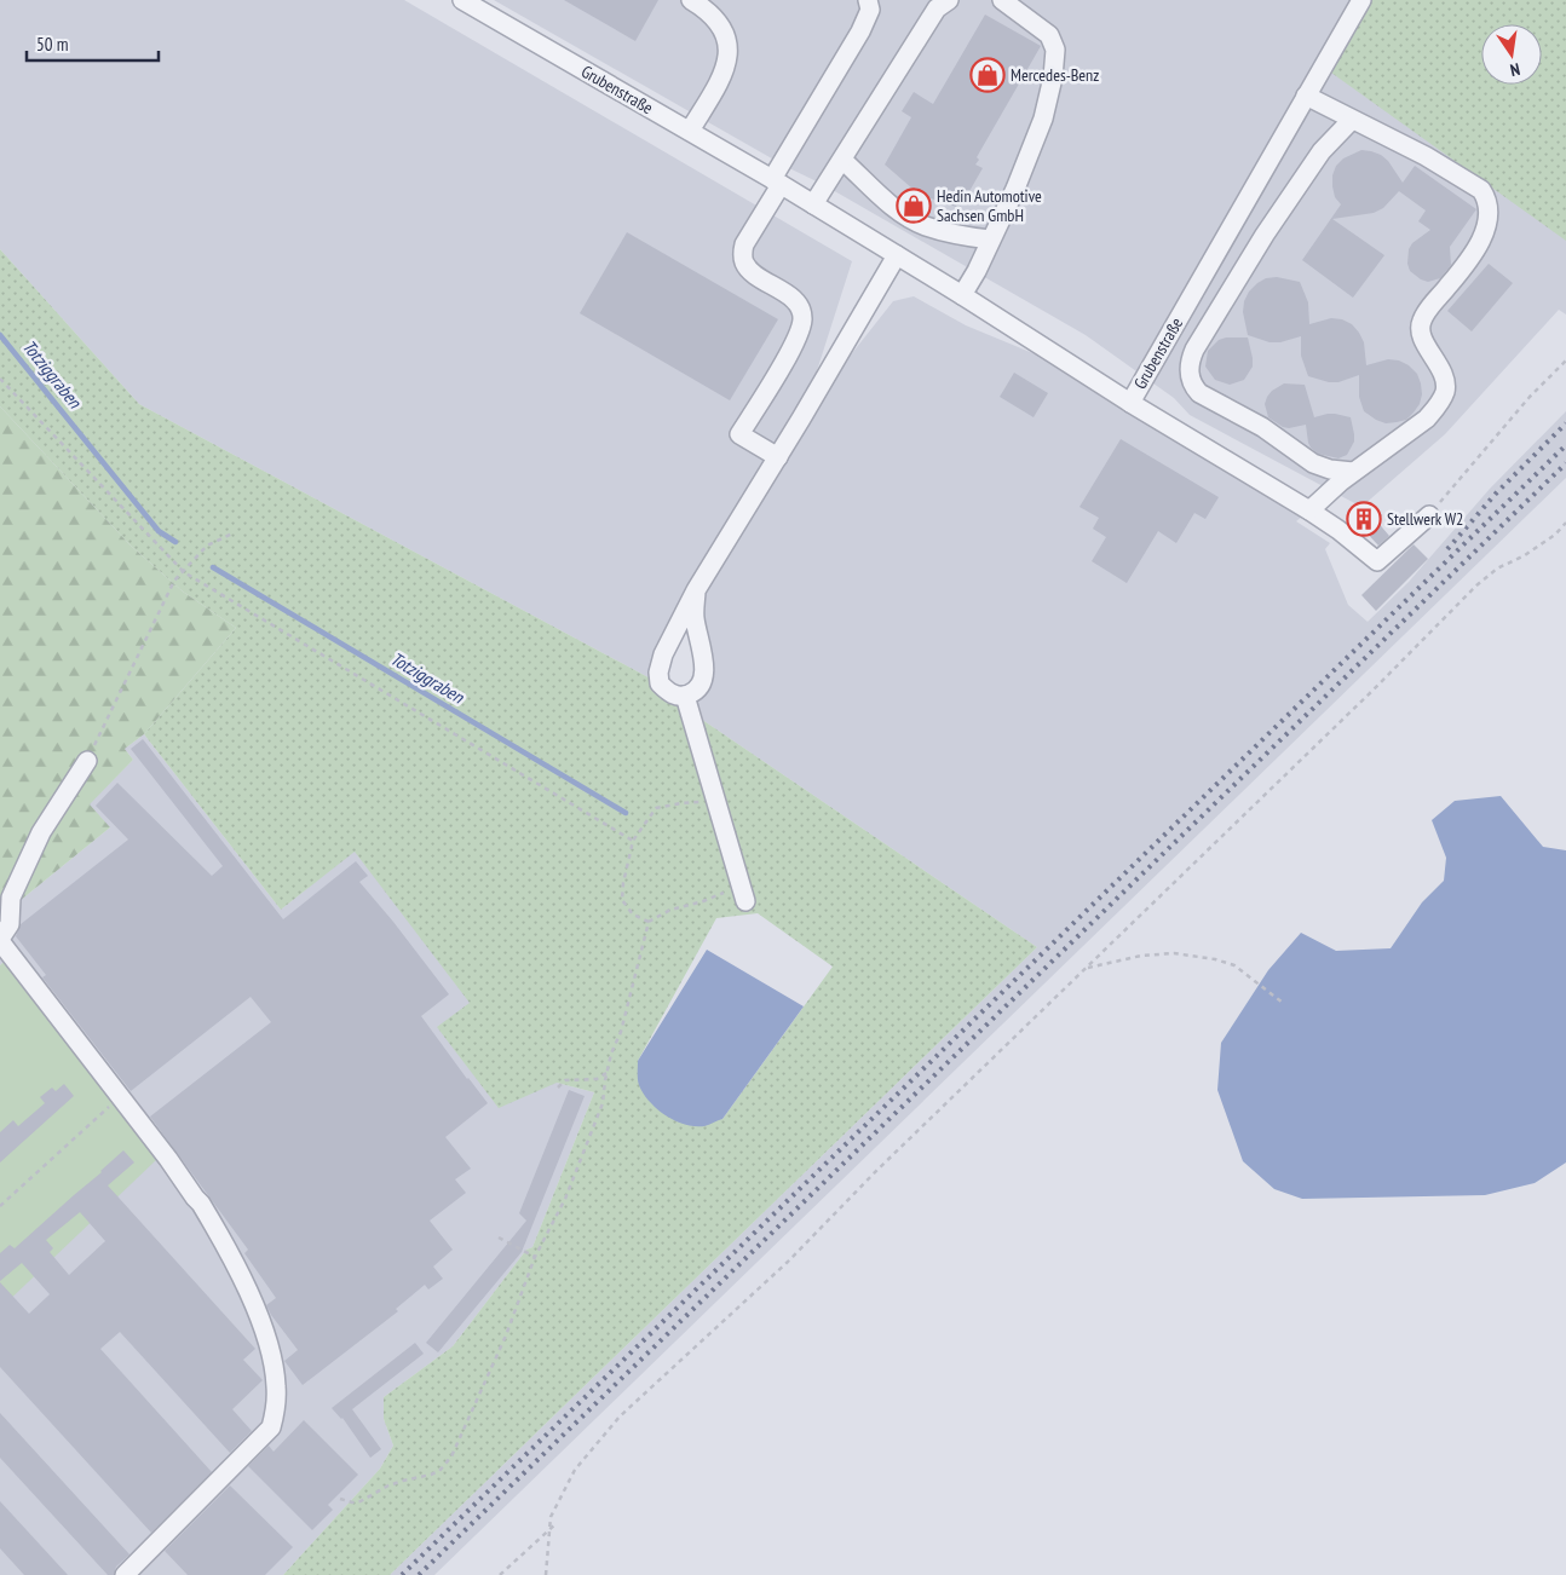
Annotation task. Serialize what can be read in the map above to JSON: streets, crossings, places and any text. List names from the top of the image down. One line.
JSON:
{"streets":{"street":["Grubenstraße"]},"water":["Totziggraben"],"places":{"shop":["Mercedes-Benz","Hedin Automotive Sachsen GmbH"],"building":["Stellwerk W2"]},"scale_bar":"50 m","north":"bottom"}
